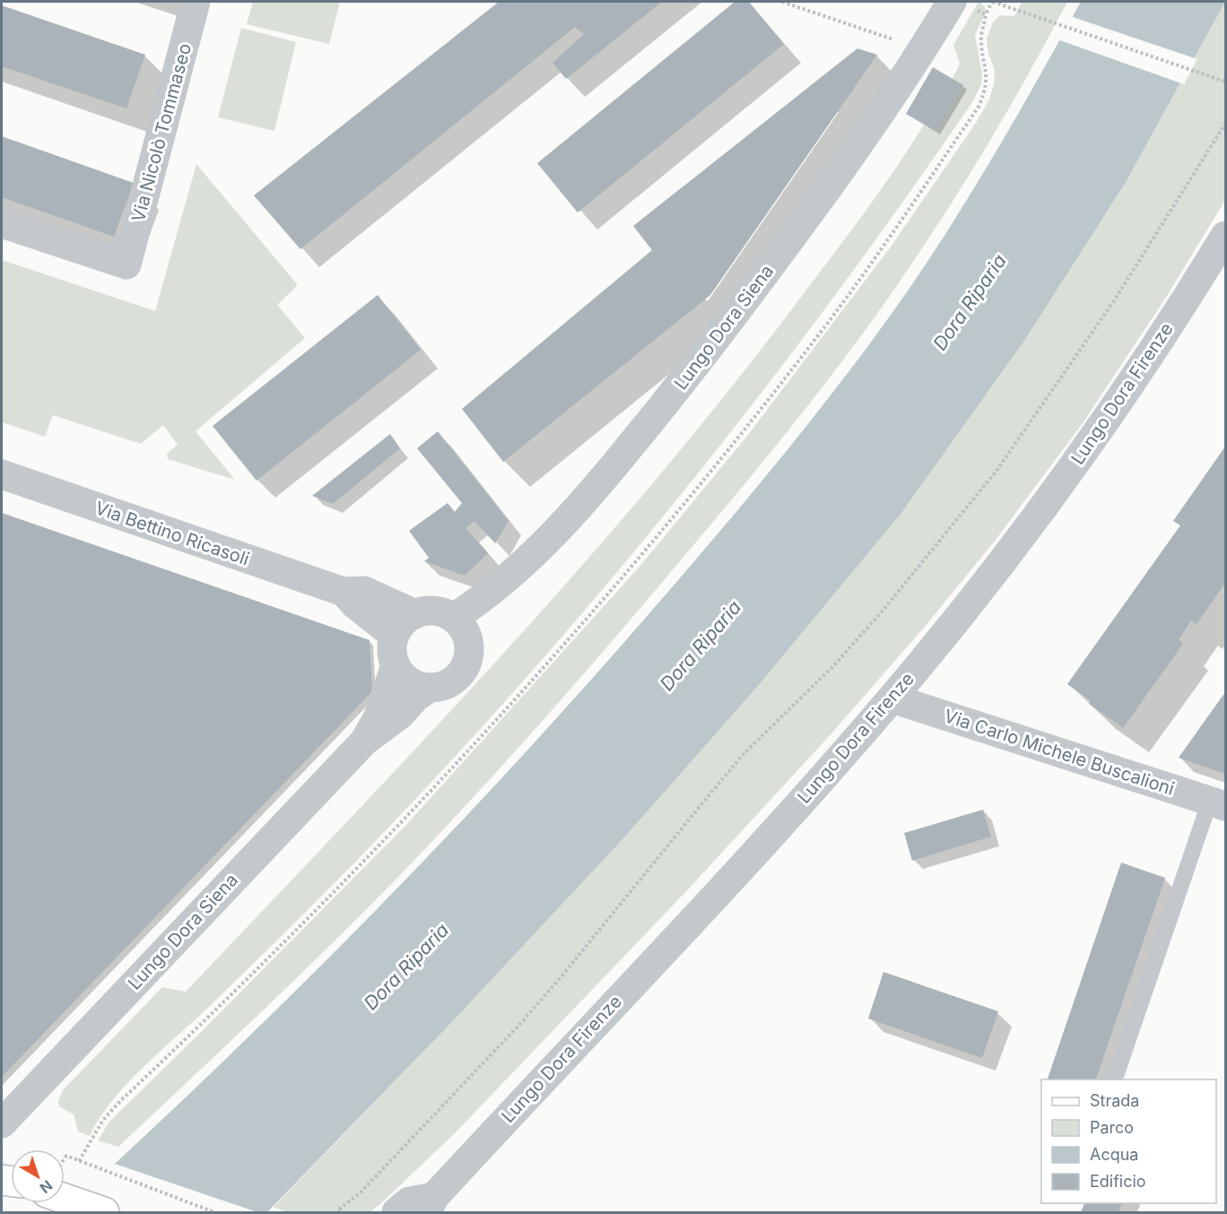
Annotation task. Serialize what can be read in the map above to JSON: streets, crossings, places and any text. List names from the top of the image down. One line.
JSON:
{"streets":{"street":["Via Nicolò Tommaseo","Lungo Dora Siena","Lungo Dora Firenze","Via Bettino Ricasoli","Via Carlo Michele Buscalioni"]},"crossings":[["Lungo Dora Siena","Via Bettino Ricasoli"],["Lungo Dora Firenze","Via Carlo Michele Buscalioni"]],"water":["Dora Riparia"],"legend":["Strada","Parco","Acqua","Edificio"],"north":"bottom right"}
